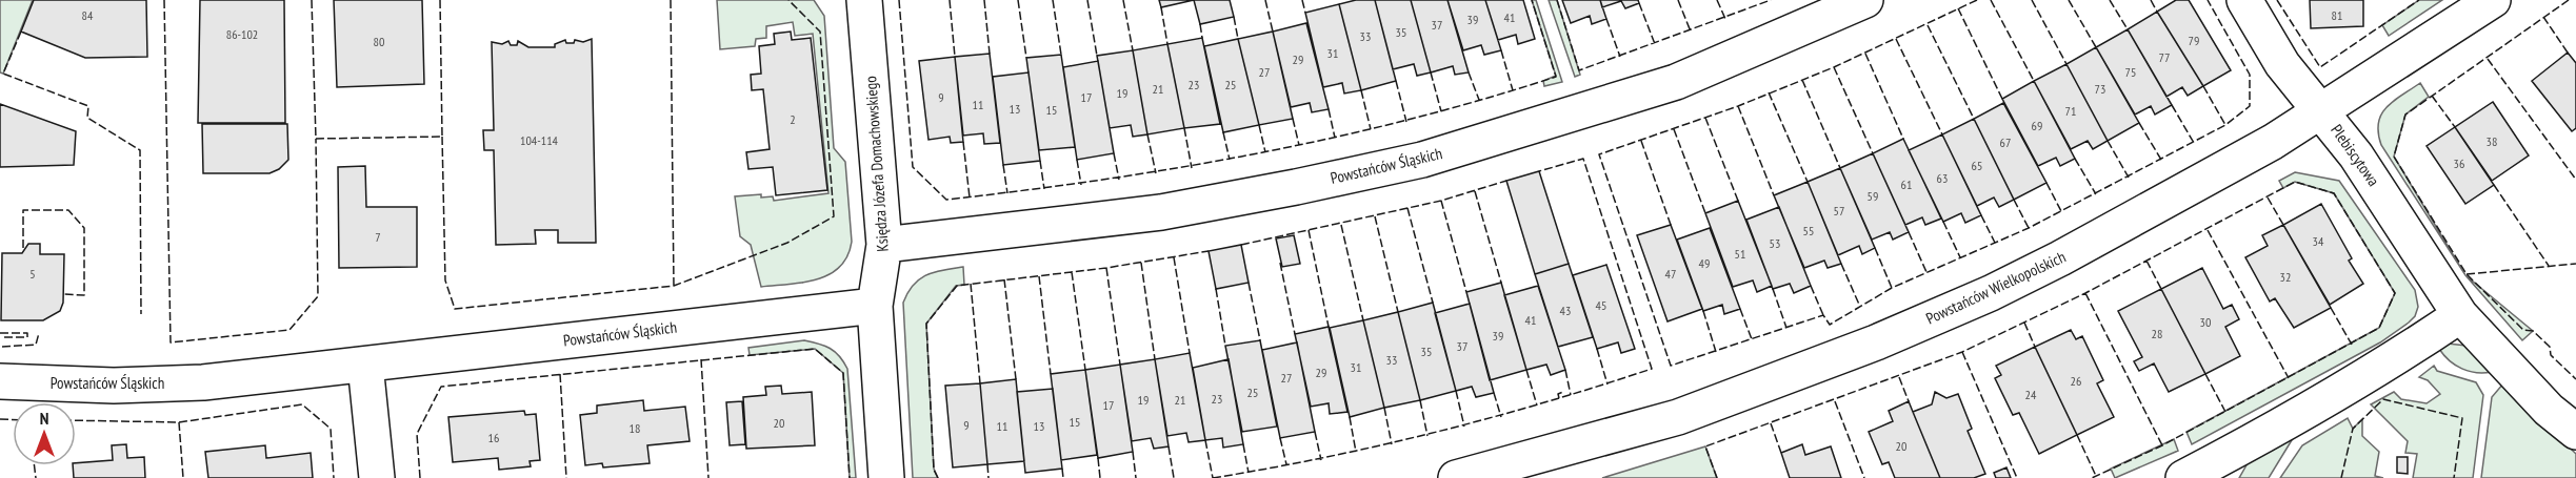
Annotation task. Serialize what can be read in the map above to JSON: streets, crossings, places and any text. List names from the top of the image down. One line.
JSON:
{"streets":{"street":["Plebiscytowa","Księdza Józefa Domachowskiego","Powstańców Śląskich","Powstańców Wielkopolskich"]},"crossings":[["Plebiscytowa","Powstańców Wielkopolskich"],["Księdza Józefa Domachowskiego","Powstańców Śląskich"]],"house_numbers":["84","81","41","39","37","35","86-102","33","79","80","31","77","29","27","75","23","25","21","73","19","9","17","11","13","15","71","2","69","104-114","38","67","36","65","63","61","59","57","55","7","34","53","51","49","5","47","32","45","43","41","30","28","39","37","35","33","31","29","27","26","25","24","23","19","21","17","15","20","9","11","13","18","16","20"],"north":"top"}
